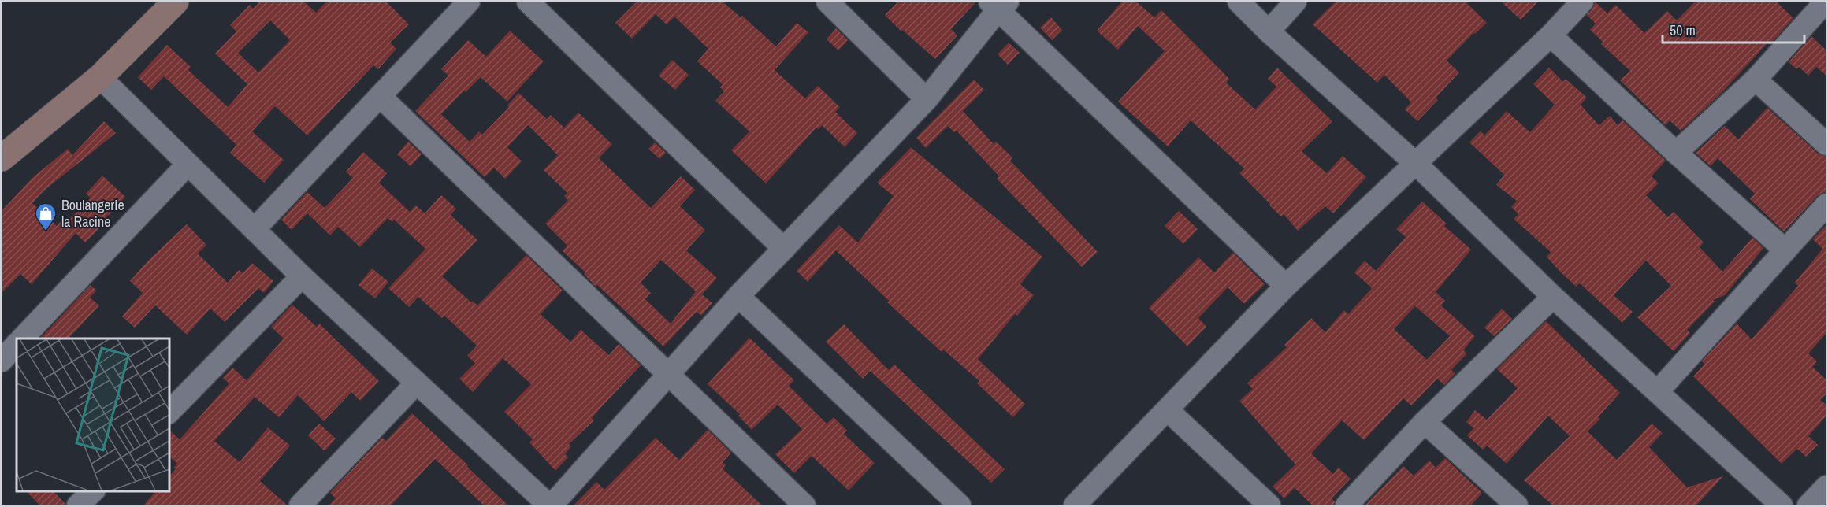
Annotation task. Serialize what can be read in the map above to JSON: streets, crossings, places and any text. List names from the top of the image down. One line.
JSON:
{"places":{"shop":["Boulangerie la Racine"]},"scale_bar":"50 m"}
